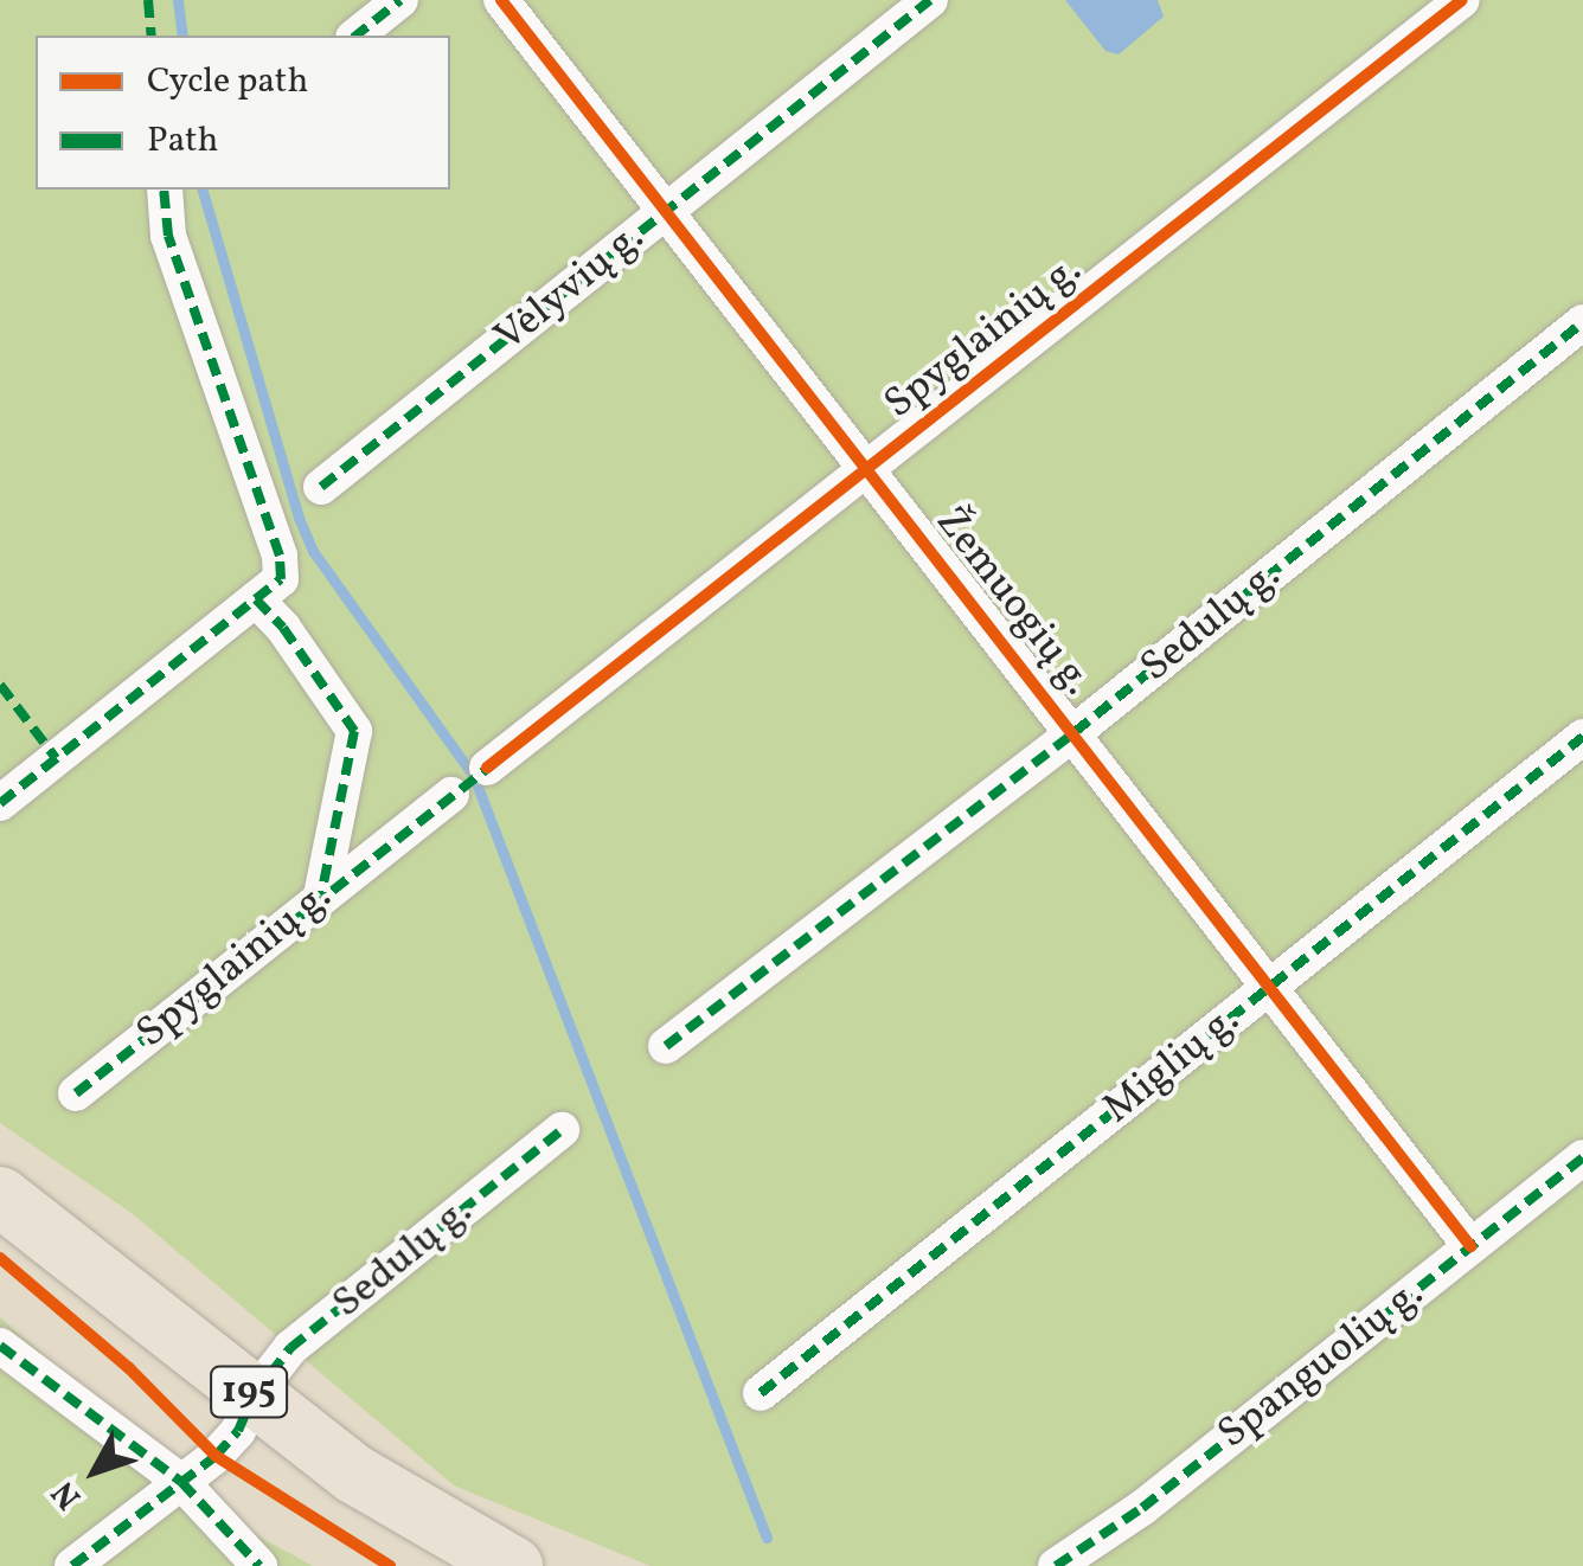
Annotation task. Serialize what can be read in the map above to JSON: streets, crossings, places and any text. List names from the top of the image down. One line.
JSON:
{"streets":{"main road":["195"],"street":["Vėlyvių g.","Spyglainių g.","Žemuogių g.","Sedulų g.","Miglių g.","Spanguolių g."]},"crossings":[["Vėlyvių g.","Žemuogių g."],["Spyglainių g.","Žemuogių g."],["Žemuogių g.","Sedulų g."],["Žemuogių g.","Miglių g."],["Žemuogių g.","Spanguolių g."],["Sedulų g.","195"]],"legend":["Cycle path","Path"],"north":"bottom left"}
